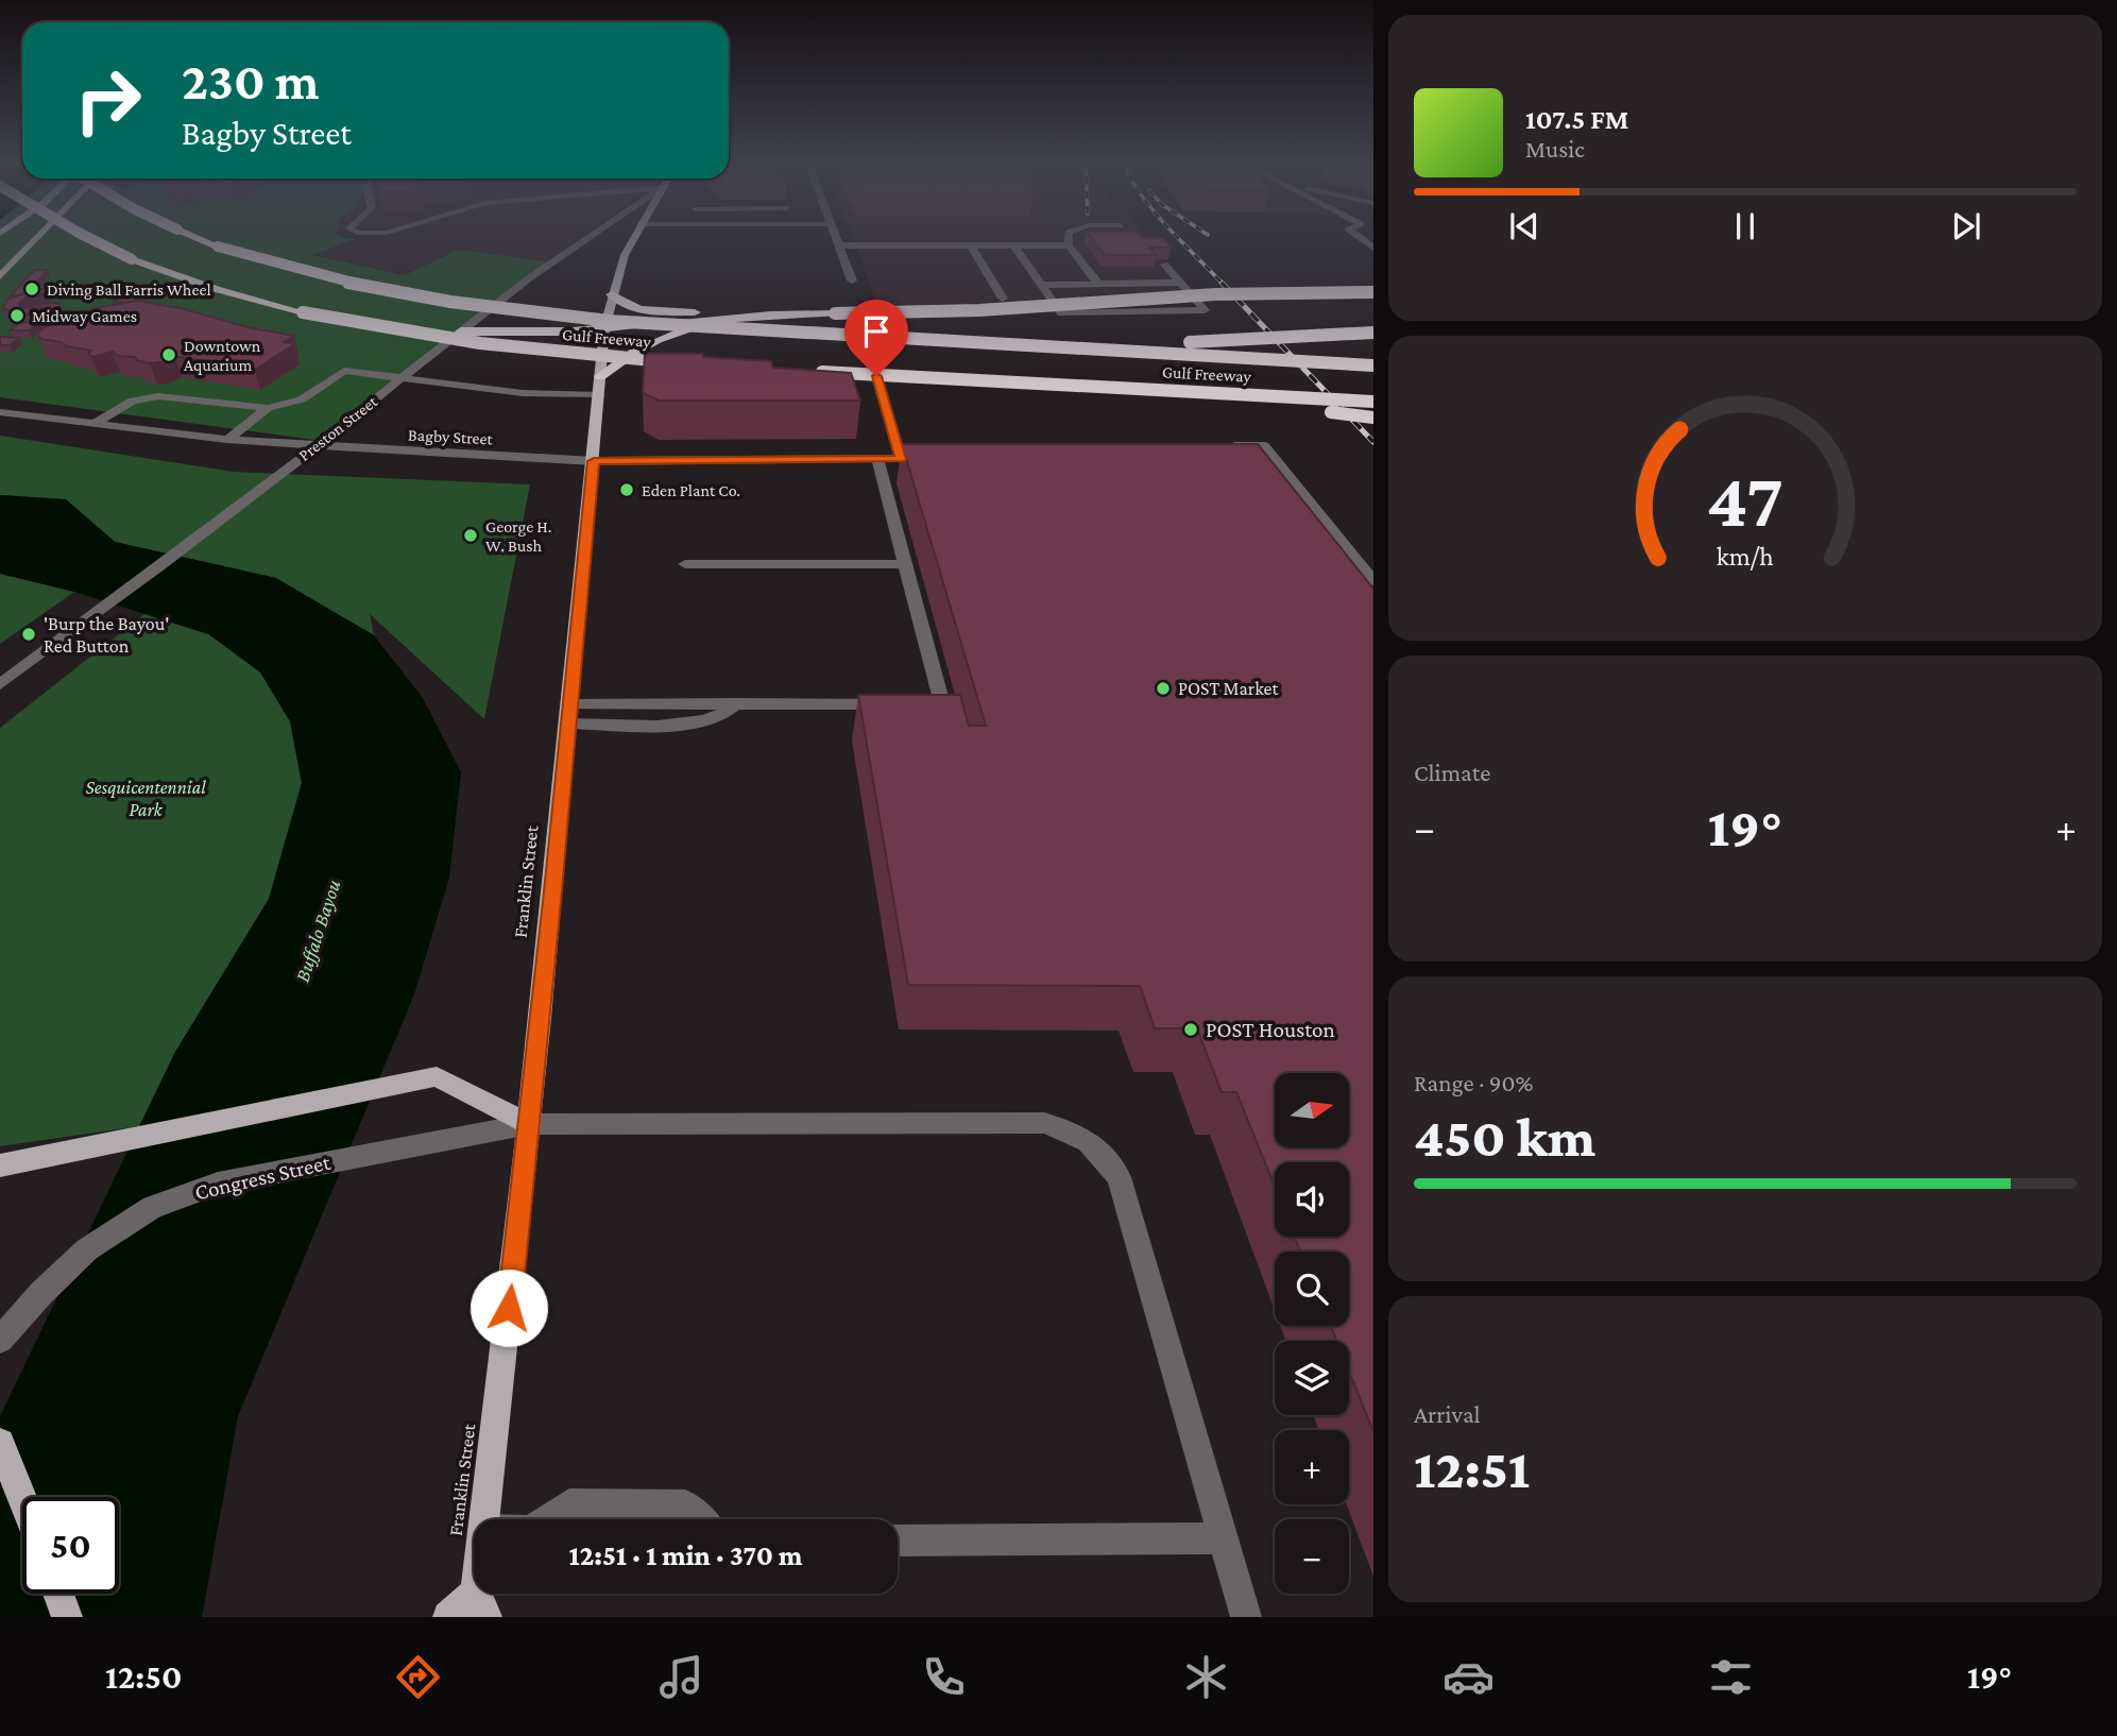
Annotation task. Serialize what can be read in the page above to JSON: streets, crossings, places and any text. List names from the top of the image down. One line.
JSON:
{"streets":{"highway":["Gulf Freeway"],"main road":["Franklin Street"],"street":["Preston Street","Bagby Street","Congress Street"]},"crossings":[["Preston Street","Bagby Street"],["Bagby Street","Franklin Street"],["Franklin Street","Congress Street"]],"water":["Buffalo Bayou"],"parks":["Sesquicentennial Park"],"places":["Diving Ball Farris Wheel","Midway Games","Downtown Aquarium","Eden Plant Co.","George H. W. Bush","'Burp the Bayou' Red Button","POST Market","POST Houston"],"north":"right","page":{"turn":["230 m","Bagby Street"],"song":["107.5 FM","Music"],"tile":["Climate",["Range · 90%","450 km"],["Arrival","12:51"]],"heat":["−","19°","+"],"map_buttons":["+","−"],"limit":"50","trip":"12:51 · 1 min · 370 m","tabs":["12:50","19°"],"gauge":["47","km/h"]}}
